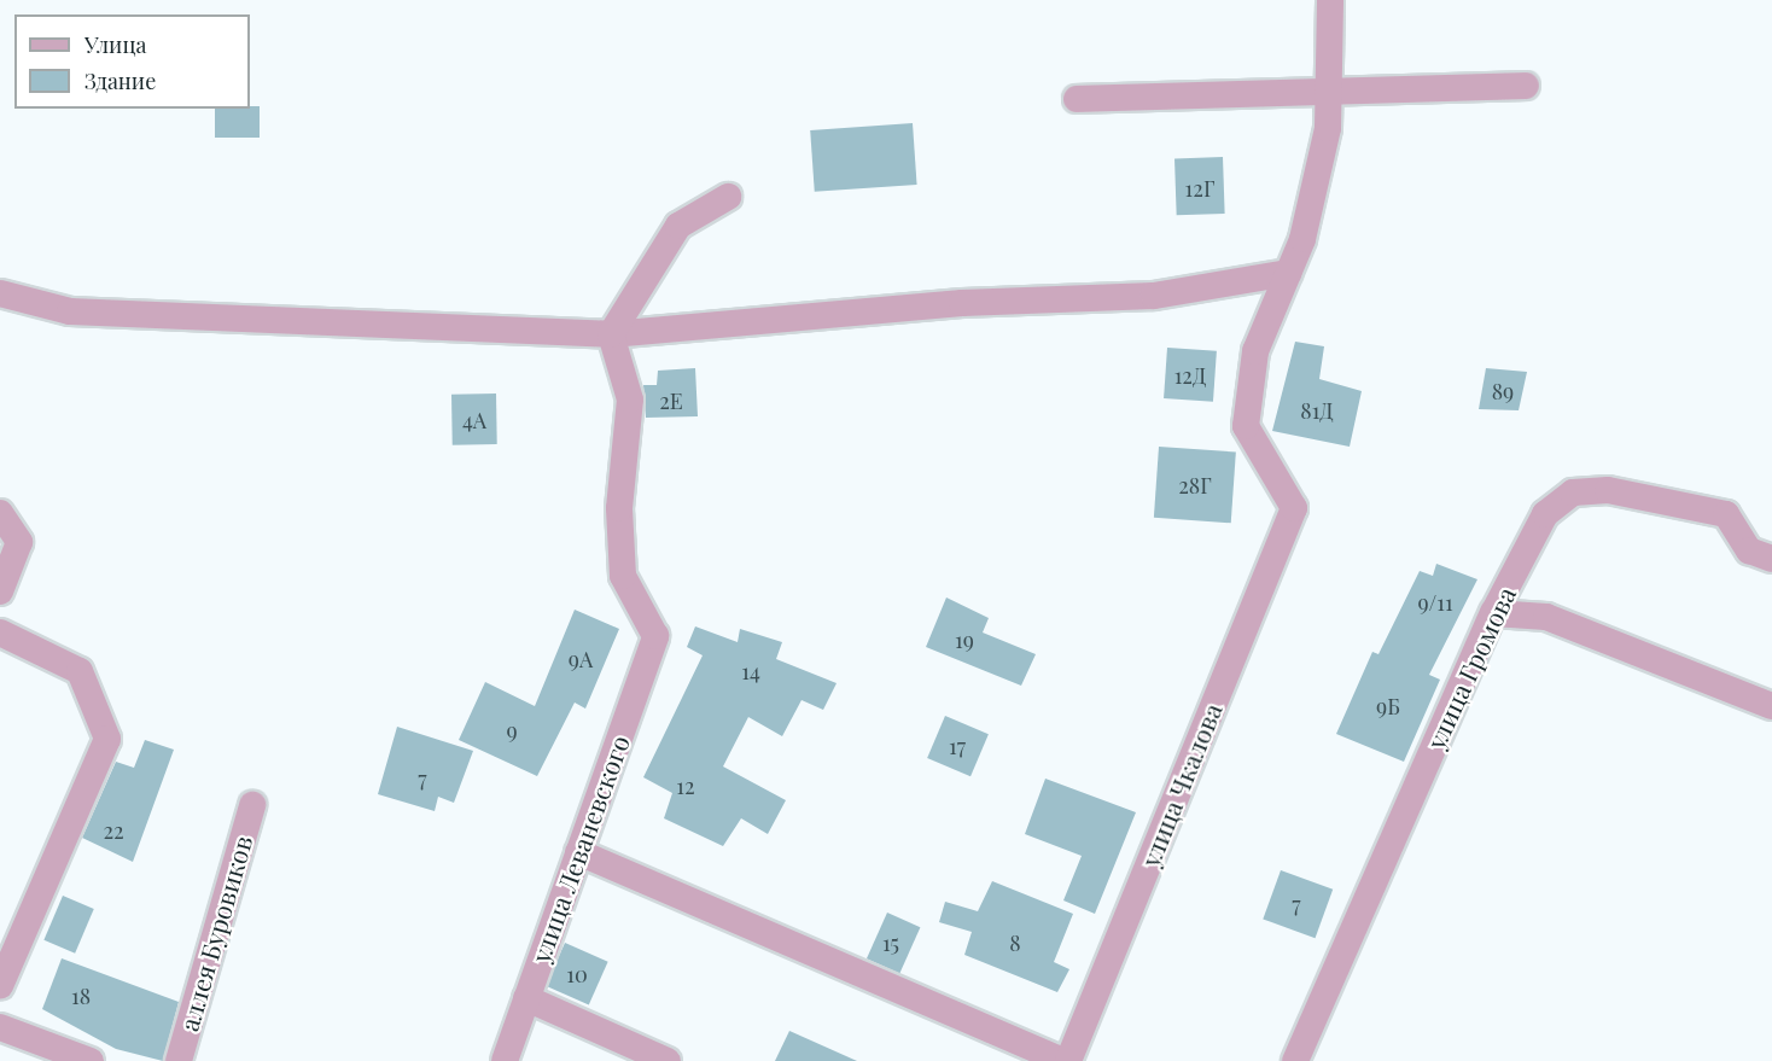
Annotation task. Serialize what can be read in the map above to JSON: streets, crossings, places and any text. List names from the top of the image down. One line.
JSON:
{"streets":{"street":["улица Громова","улица Чкалова","улица Леваневского","аллея Буровиков"]},"house_numbers":["12Г","12Д","89","2Е","81Д","4А","28Г","9/11","19","9А","14","9Б","9","17","7","12","22","7","15","8","10","18"],"legend":["Улица","Здание"]}
